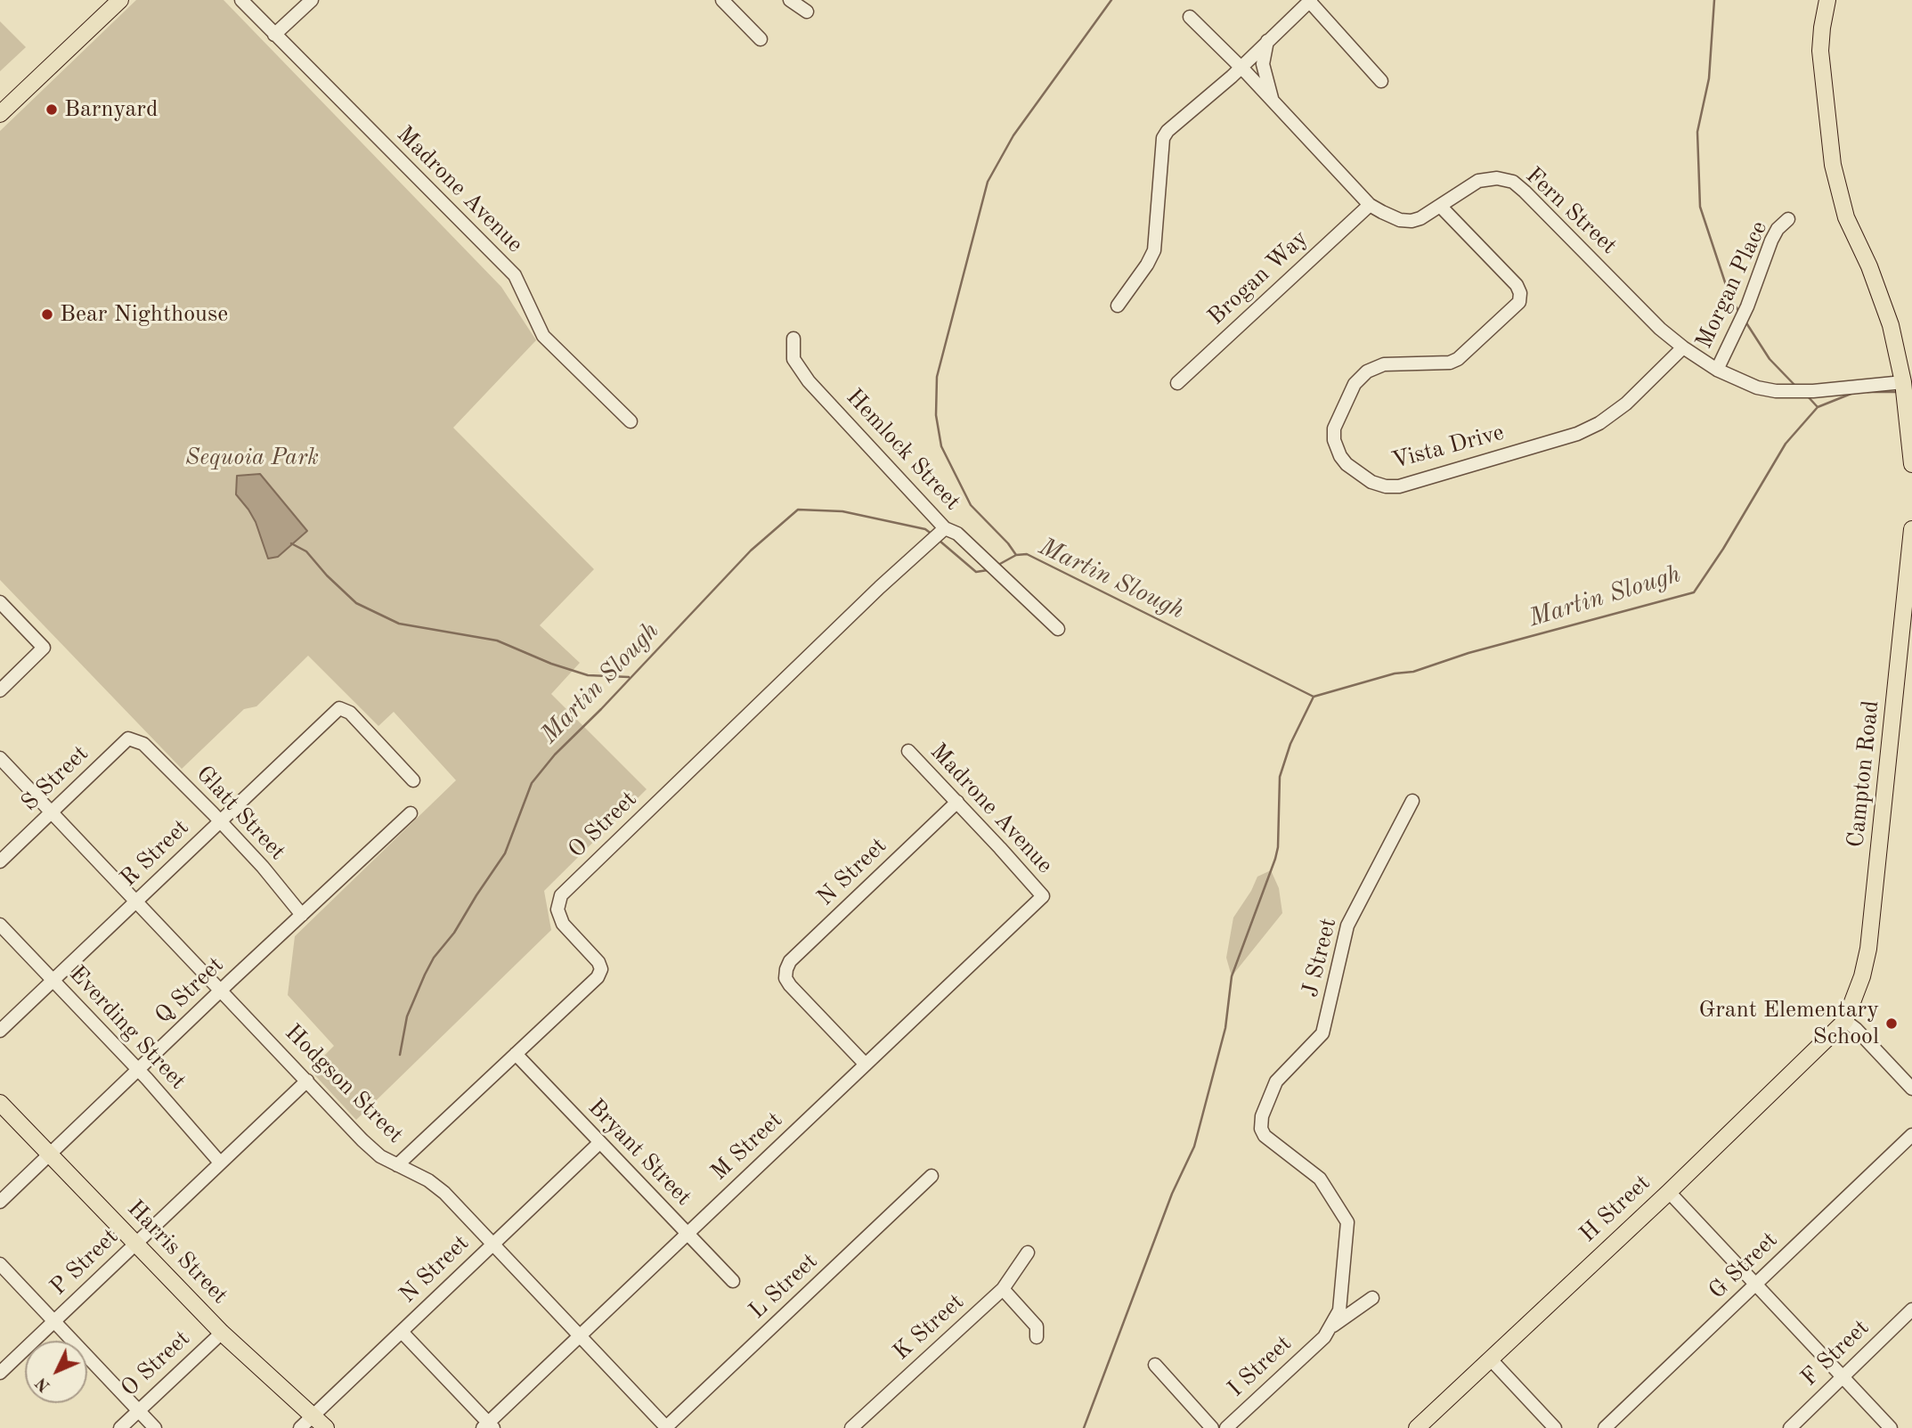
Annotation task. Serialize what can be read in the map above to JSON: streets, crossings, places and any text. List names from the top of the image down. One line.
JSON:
{"streets":{"main road":["Campton Road","H Street","Harris Street"],"street":["Madrone Avenue","Fern Street","Brogan Way","Morgan Place","Vista Drive","Hemlock Street","S Street","Glatt Street","O Street","R Street","N Street","J Street","Q Street","Everding Street","Hodgson Street","M Street","Bryant Street","P Street","G Street","L Street","K Street","F Street","I Street"]},"crossings":[["Madrone Avenue","N Street"],["Madrone Avenue","M Street"],["Fern Street","Brogan Way"],["Fern Street","Morgan Place"],["Fern Street","Vista Drive"],["Hemlock Street","O Street"],["Campton Road","H Street"],["S Street","Glatt Street"],["S Street","Hodgson Street"],["Glatt Street","R Street"],["Glatt Street","Q Street"],["O Street","Hodgson Street"],["O Street","Bryant Street"],["O Street","Harris Street"],["R Street","Everding Street"],["R Street","Hodgson Street"],["N Street","Hodgson Street"],["N Street","M Street"],["N Street","Bryant Street"],["N Street","Harris Street"],["J Street","I Street"],["Q Street","Everding Street"],["Q Street","Hodgson Street"],["Q Street","Harris Street"],["Everding Street","P Street"],["Hodgson Street","M Street"],["Hodgson Street","P Street"],["Hodgson Street","L Street"],["M Street","Bryant Street"],["Harris Street","P Street"]],"water":["Martin Slough"],"parks":["Sequoia Park"],"places":["Barnyard","Bear Nighthouse","Grant Elementary School"],"north":"bottom left"}
